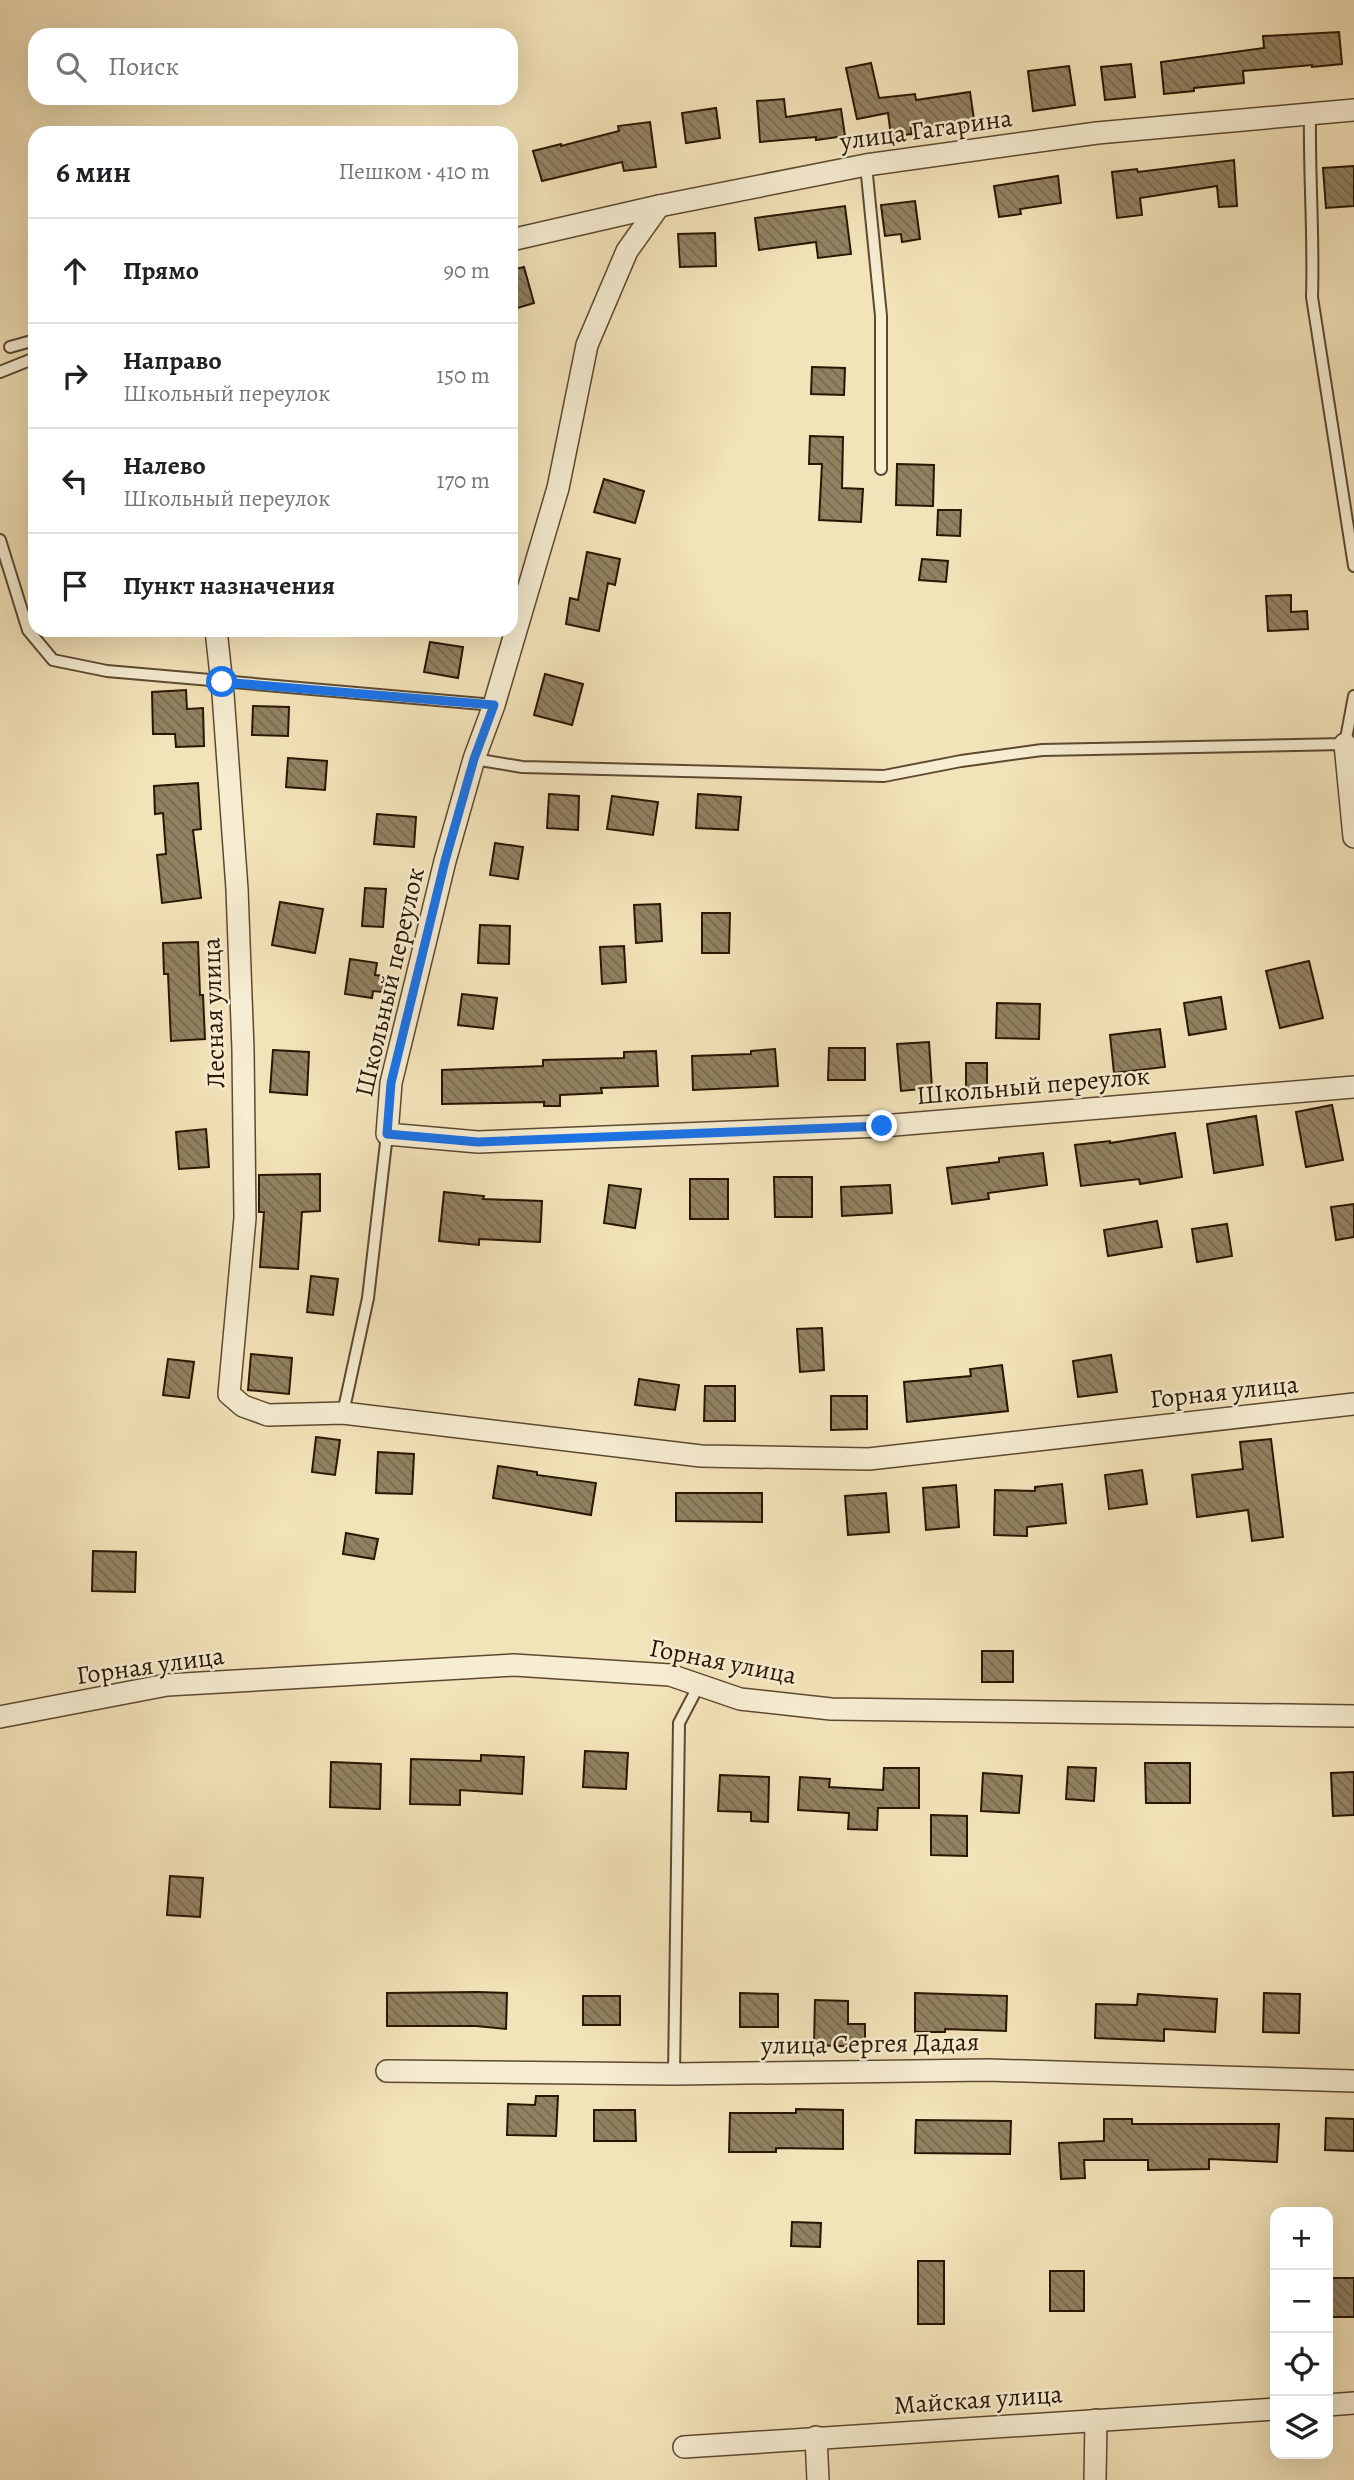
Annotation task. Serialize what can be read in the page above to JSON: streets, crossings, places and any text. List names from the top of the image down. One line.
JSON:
{"streets":{"street":["улица Гагарина","Школьный переулок","Лесная улица","Горная улица","улица Сергея Дадая","Майская улица"]},"crossings":[["улица Гагарина","Школьный переулок"],["Лесная улица","Горная улица"]],"page":{"search":"Поиск","heading":["6 мин","Пешком · 410 m"],"list":[["Прямо","90 m"],["Направо","Школьный переулок","150 m"],["Налево","Школьный переулок","170 m"],"Пункт назначения"],"map_buttons":["+","−"]}}
